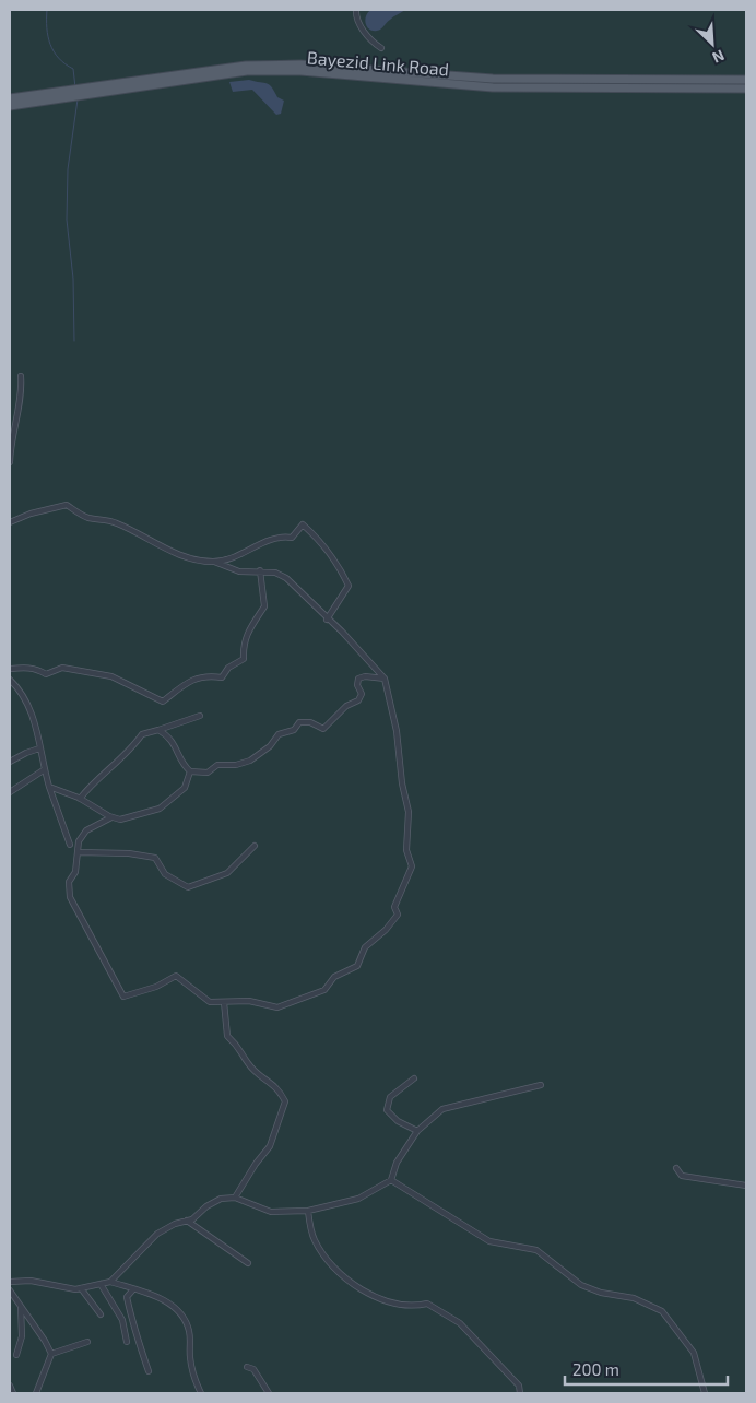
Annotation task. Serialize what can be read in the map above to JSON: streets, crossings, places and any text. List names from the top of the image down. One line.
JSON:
{"streets":{"main road":["Bayezid Link Road"]},"scale_bar":"200 m","north":"bottom right"}
